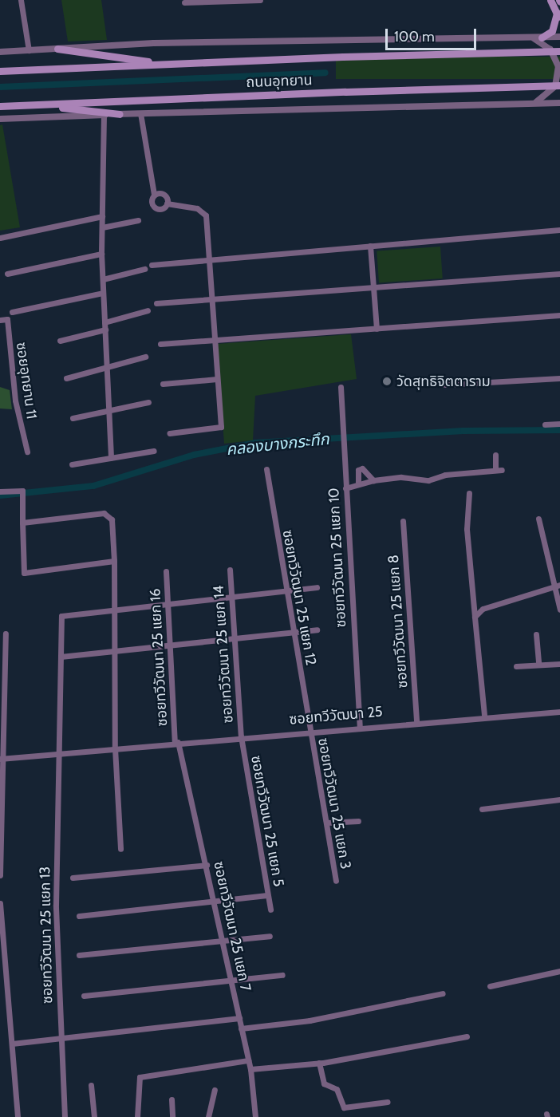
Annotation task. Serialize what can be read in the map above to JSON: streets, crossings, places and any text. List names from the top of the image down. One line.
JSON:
{"streets":{"main road":["ถนนอุทยาน"],"street":["ซอยอุทยาน 11","ซอยทวีวัฒนา 25 แยก 10","ซอยทวีวัฒนา 25 แยก 12","ซอยทวีวัฒนา 25 แยก 8","ซอยทวีวัฒนา 25 แยก 14","ซอยทวีวัฒนา 25 แยก 16","ซอยทวีวัฒนา 25","ซอยทวีวัฒนา 25 แยก 3","ซอยทวีวัฒนา 25 แยก 5","ซอยทวีวัฒนา 25 แยก 7","ซอยทวีวัฒนา 25 แยก 13"]},"crossings":[["ซอยทวีวัฒนา 25 แยก 10","ซอยทวีวัฒนา 25"],["ซอยทวีวัฒนา 25 แยก 12","ซอยทวีวัฒนา 25"],["ซอยทวีวัฒนา 25 แยก 12","ซอยทวีวัฒนา 25 แยก 3"],["ซอยทวีวัฒนา 25 แยก 8","ซอยทวีวัฒนา 25"],["ซอยทวีวัฒนา 25 แยก 14","ซอยทวีวัฒนา 25"],["ซอยทวีวัฒนา 25 แยก 14","ซอยทวีวัฒนา 25 แยก 5"],["ซอยทวีวัฒนา 25 แยก 16","ซอยทวีวัฒนา 25"],["ซอยทวีวัฒนา 25 แยก 16","ซอยทวีวัฒนา 25 แยก 7"],["ซอยทวีวัฒนา 25","ซอยทวีวัฒนา 25 แยก 3"],["ซอยทวีวัฒนา 25","ซอยทวีวัฒนา 25 แยก 5"],["ซอยทวีวัฒนา 25","ซอยทวีวัฒนา 25 แยก 7"],["ซอยทวีวัฒนา 25","ซอยทวีวัฒนา 25 แยก 13"]],"water":["คลองบางกระทึก"],"places":["วัดสุทธิจิตตาราม"],"scale_bar":"100 m"}
